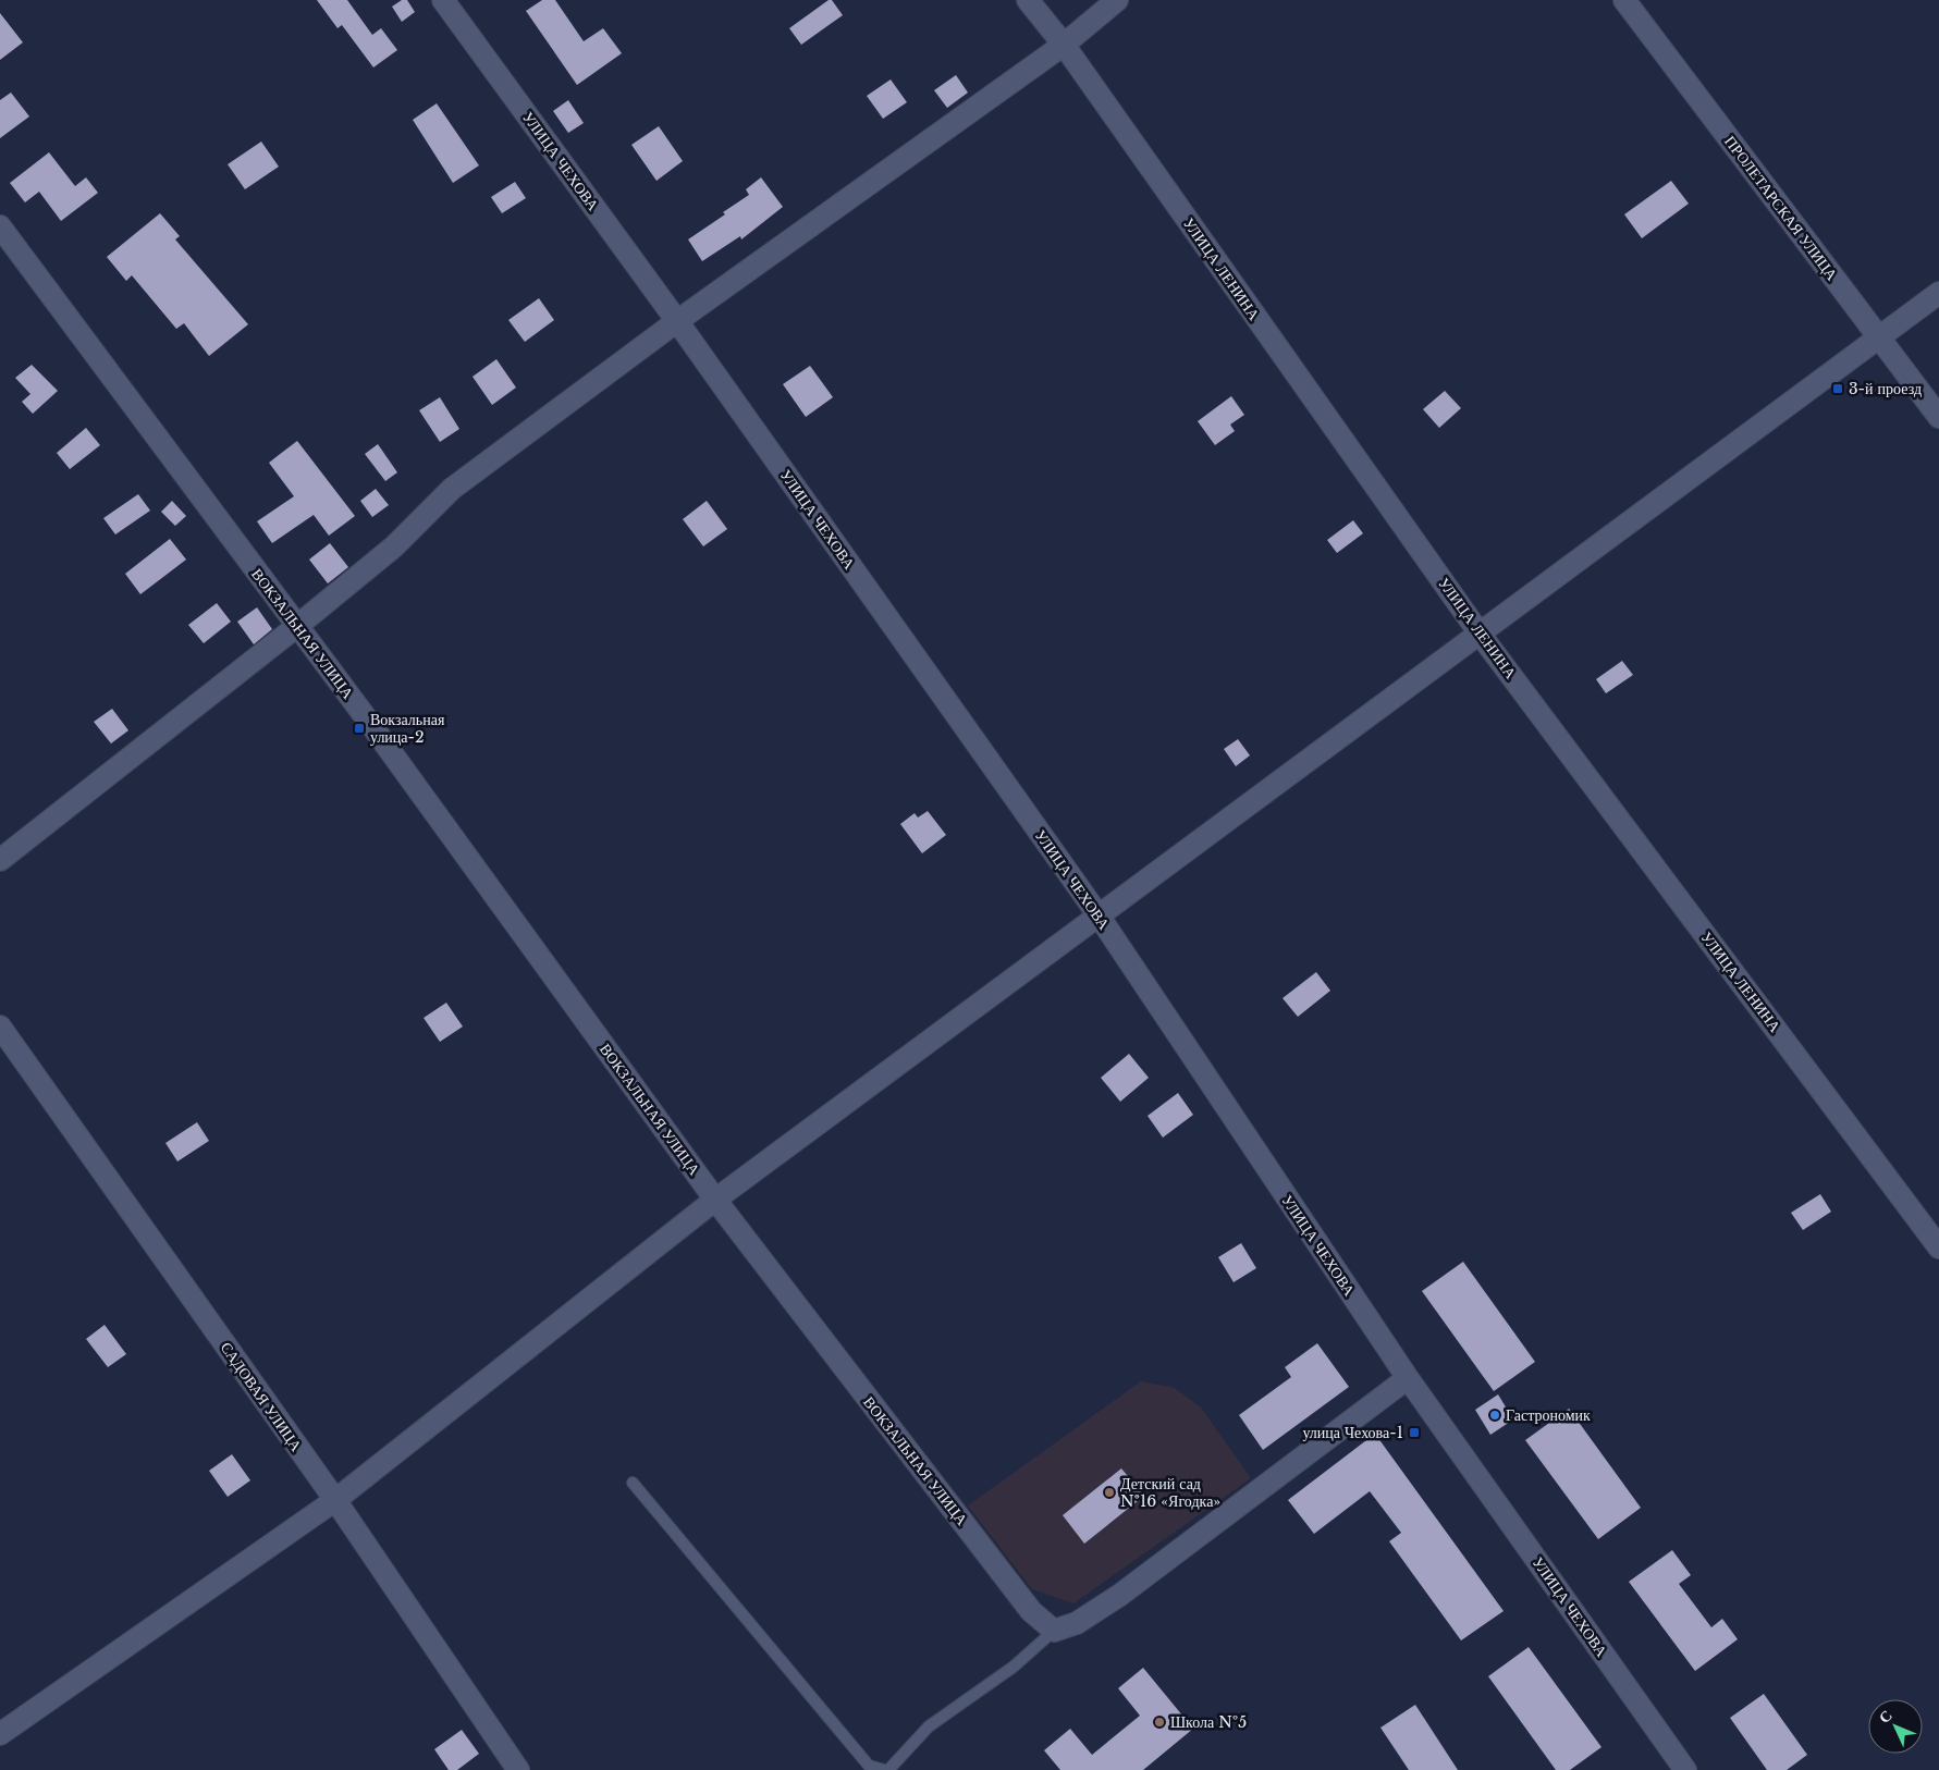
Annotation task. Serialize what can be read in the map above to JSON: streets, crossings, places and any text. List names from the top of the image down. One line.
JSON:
{"streets":{"street":["УЛИЦА ЧЕХОВА","ПРОЛЕТАРСКАЯ УЛИЦА","УЛИЦА ЛЕНИНА","ВОКЗАЛЬНАЯ УЛИЦА","САДОВАЯ УЛИЦА"]},"places":{"transit":["3-й проезд","Вокзальная улица-2","улица Чехова-1"],"other":["Гастрономик","Детский сад №16 «Ягодка»","Школа №5"]},"north":"top left"}
